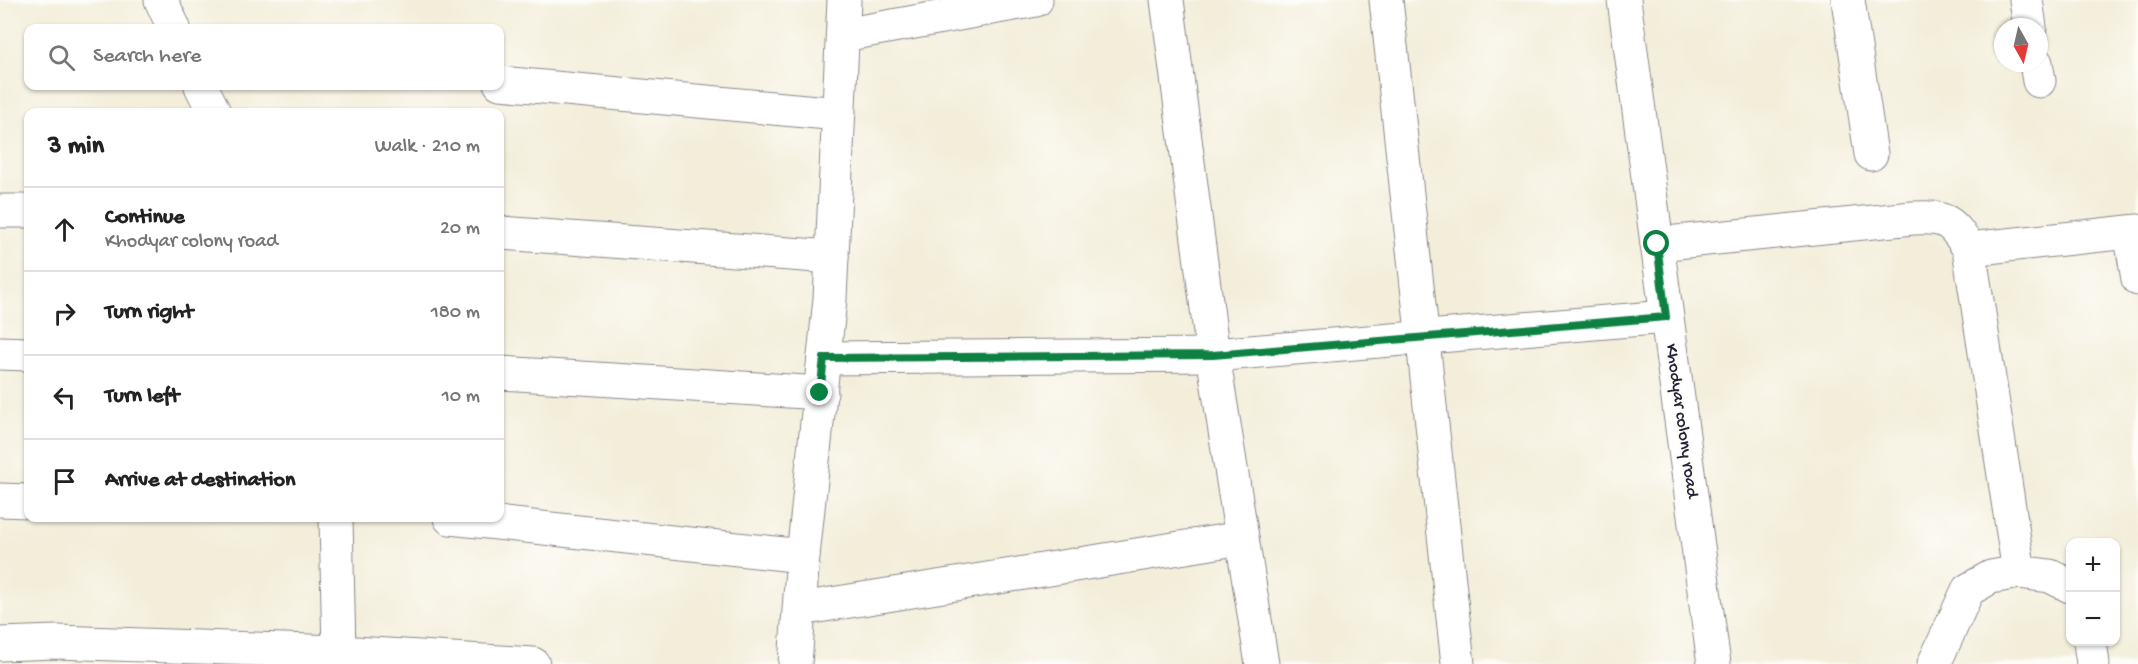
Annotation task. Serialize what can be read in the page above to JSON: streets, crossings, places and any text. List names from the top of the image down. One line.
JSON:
{"streets":{"street":["Khodyar colony road"]},"north":"bottom","page":{"search":"Search here","heading":["3 min","Walk · 210 m"],"list":[["Continue","Khodyar colony road","20 m"],["Turn right","180 m"],["Turn left","10 m"],"Arrive at destination"],"map_buttons":["+","−"]}}
